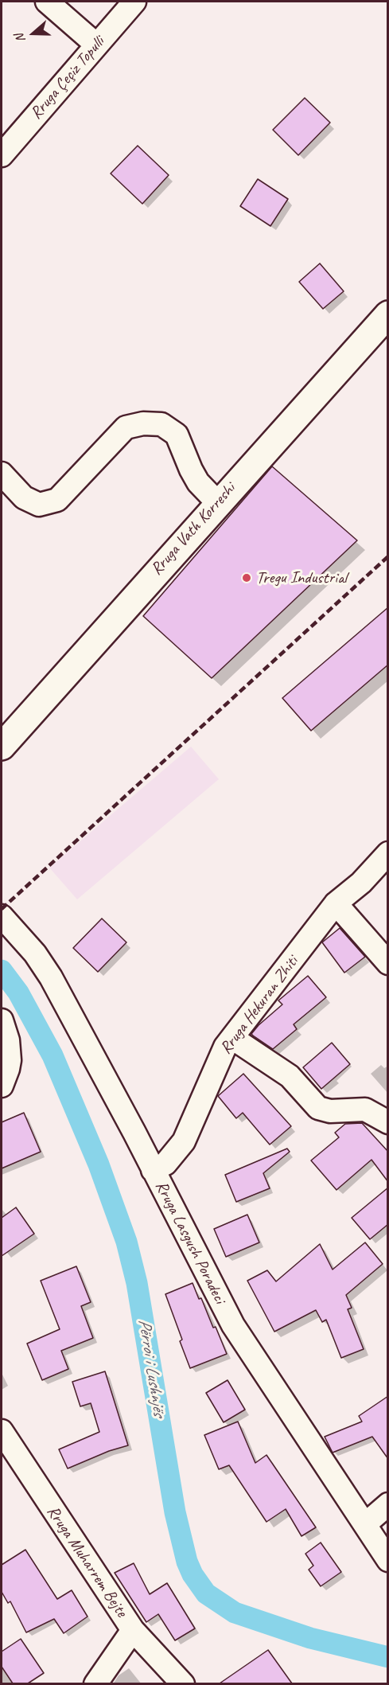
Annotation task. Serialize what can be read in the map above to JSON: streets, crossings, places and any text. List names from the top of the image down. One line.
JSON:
{"streets":{"main road":["Rruga Vath Korreshi"],"street":["Rruga Çeçiz Topulli","Rruga Hekuran Zhiti","Rruga Lasgush Poradeci","Rruga Muharrem Bejte"]},"crossings":[["Rruga Hekuran Zhiti","Rruga Lasgush Poradeci"]],"water":["Përroi i Lushnjës"],"places":["Tregu Industrial"],"north":"left"}
